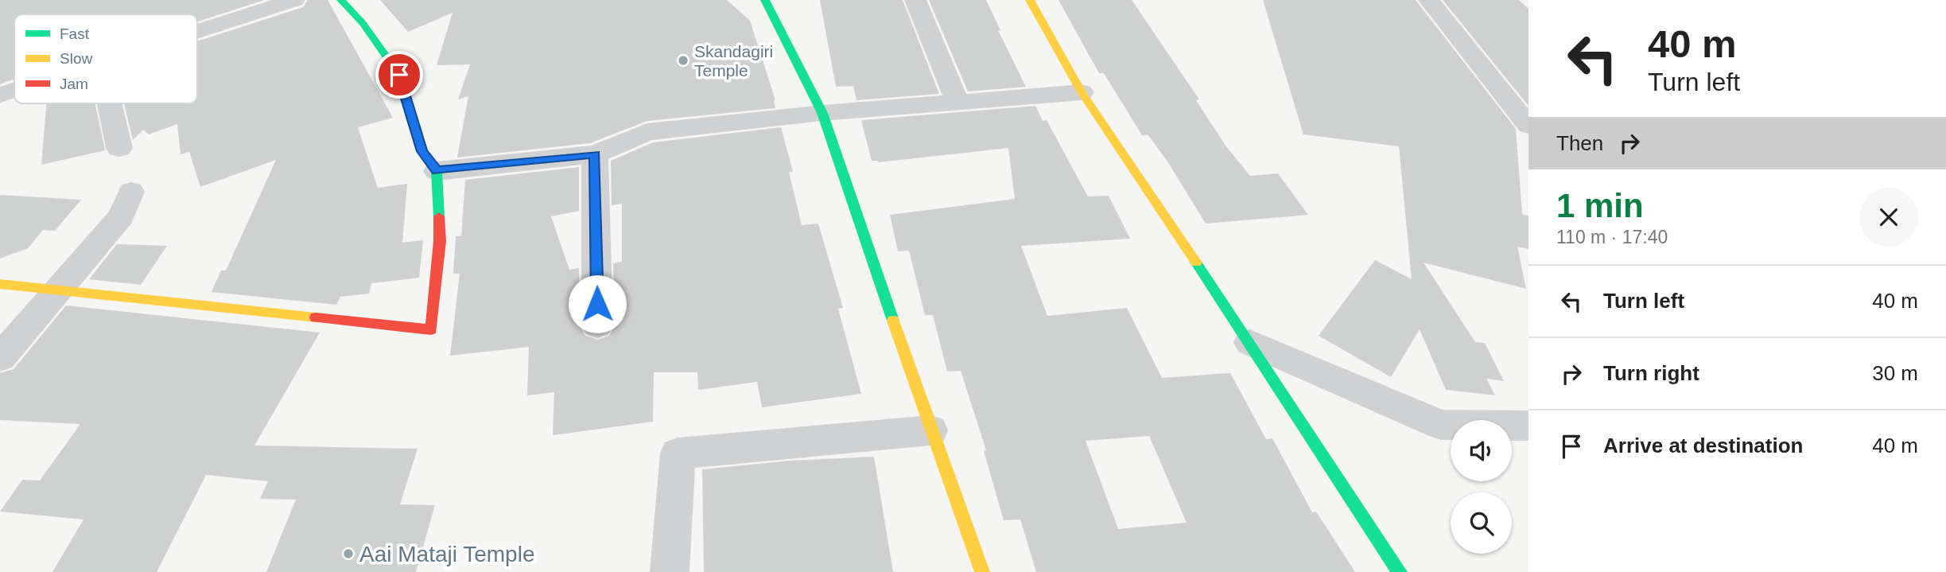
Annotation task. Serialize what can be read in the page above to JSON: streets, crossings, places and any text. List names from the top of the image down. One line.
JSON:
{"places":["Skandagiri Temple","Aai Mataji Temple"],"legend":["Fast","Slow","Jam"],"page":{"turn":["40 m","Turn left"],"then":"Then","heading":["1 min","110 m · 17:40"],"list":[{"name":"Turn left","value":"40 m"},{"name":"Turn right","value":"30 m"},{"name":"Arrive at destination","value":"40 m"}]}}
